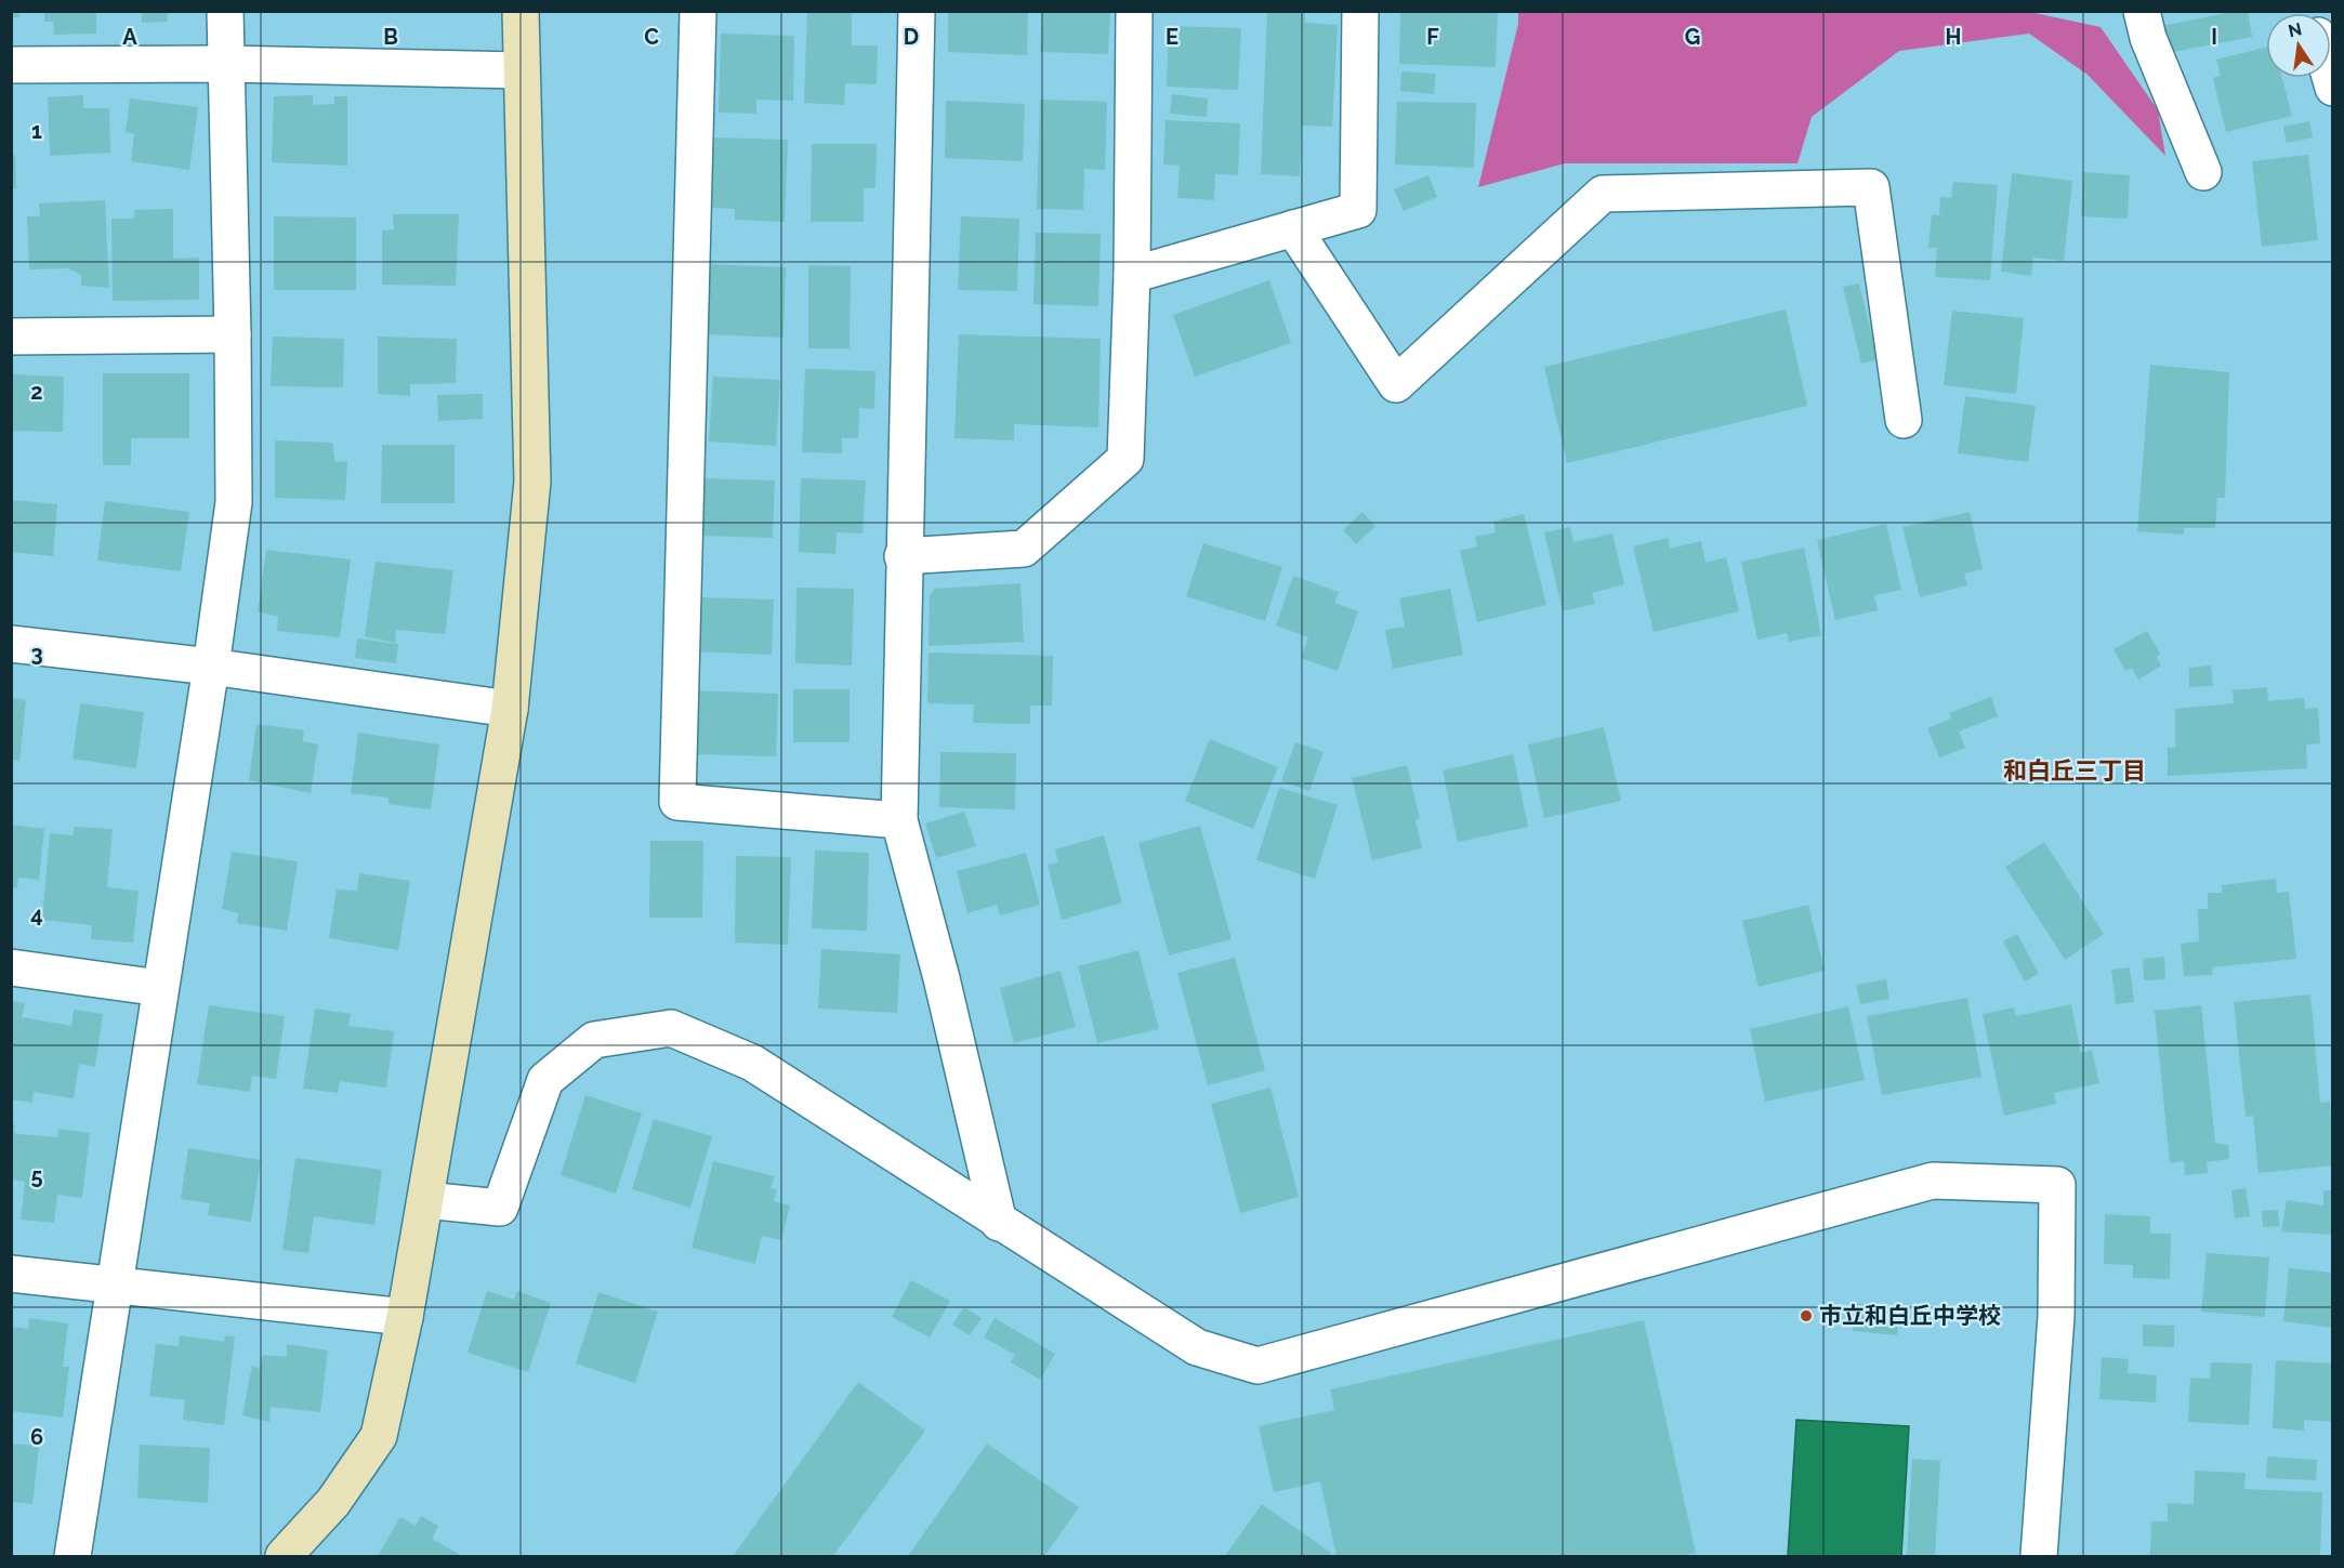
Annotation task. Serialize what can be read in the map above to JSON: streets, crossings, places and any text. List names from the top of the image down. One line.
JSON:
{"districts":["和白丘三丁目"],"places":["市立和白丘中学校"],"north":"top","grid":{"columns":["A","B","C","D","E","F","G","H","I"],"rows":["1","2","3","4","5","6"]}}
